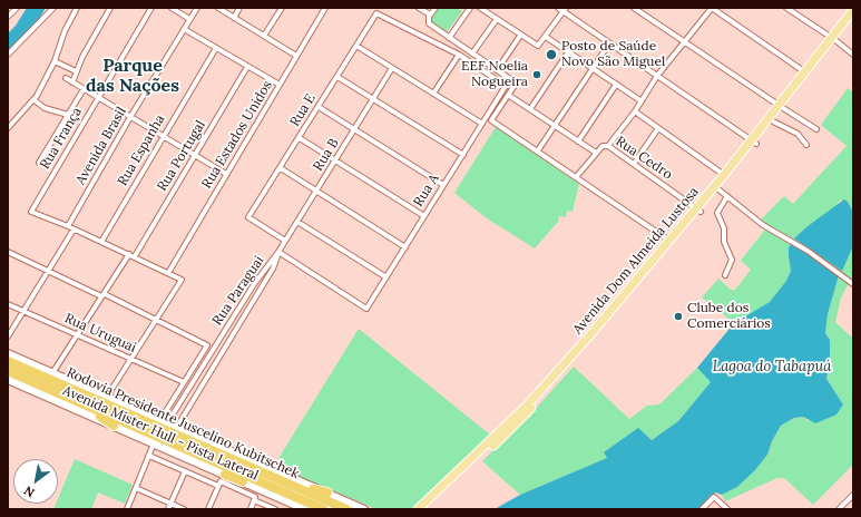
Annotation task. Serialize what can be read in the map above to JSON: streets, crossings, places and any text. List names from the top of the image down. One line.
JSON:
{"streets":{"highway":["Rodovia Presidente Juscelino Kubitschek"],"main road":["Avenida Dom Almeida Lustosa","Avenida Mister Hull - Pista Lateral"],"street":["Rua E","Rua Estados Unidos","Rua França","Avenida Brasil","Rua Espanha","Rua B","Rua Portugal","Rua Cedro","Rua A","Rua Paraguai","Rua Uruguai"]},"crossings":[["Rua E","Rua B"],["Rua E","Rua A"],["Rua França","Avenida Brasil"],["Rua B","Rua A"],["Rua B","Rua Paraguai"],["Rua Cedro","Avenida Dom Almeida Lustosa"],["Rua A","Rua Paraguai"],["Rua Paraguai","Avenida Mister Hull - Pista Lateral"],["Rodovia Presidente Juscelino Kubitschek","Avenida Mister Hull - Pista Lateral"]],"districts":["Parque das Nações"],"water":["Lagoa do Tabapuá"],"places":["Posto de Saúde Novo São Miguel","EEF Noelia Nogueira","Clube dos Comerciários"],"north":"bottom left"}
